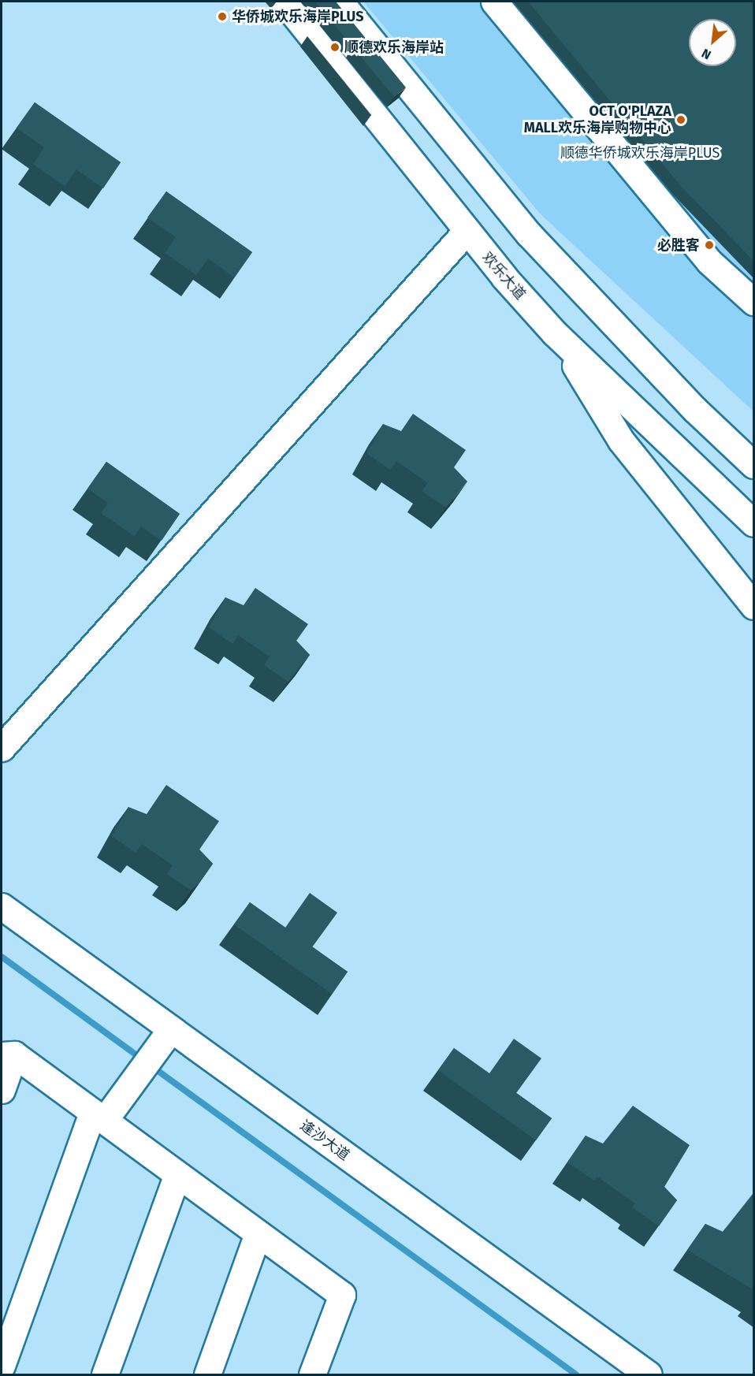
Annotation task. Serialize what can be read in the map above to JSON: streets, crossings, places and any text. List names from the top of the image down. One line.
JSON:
{"streets":{"street":["欢乐大道","逢沙大道"]},"parks":["顺德华侨城欢乐海岸PLUS"],"places":["华侨城欢乐海岸PLUS","顺德欢乐海岸站","OCT O'PLAZA MALL欢乐海岸购物中心","必胜客"],"north":"bottom left"}
